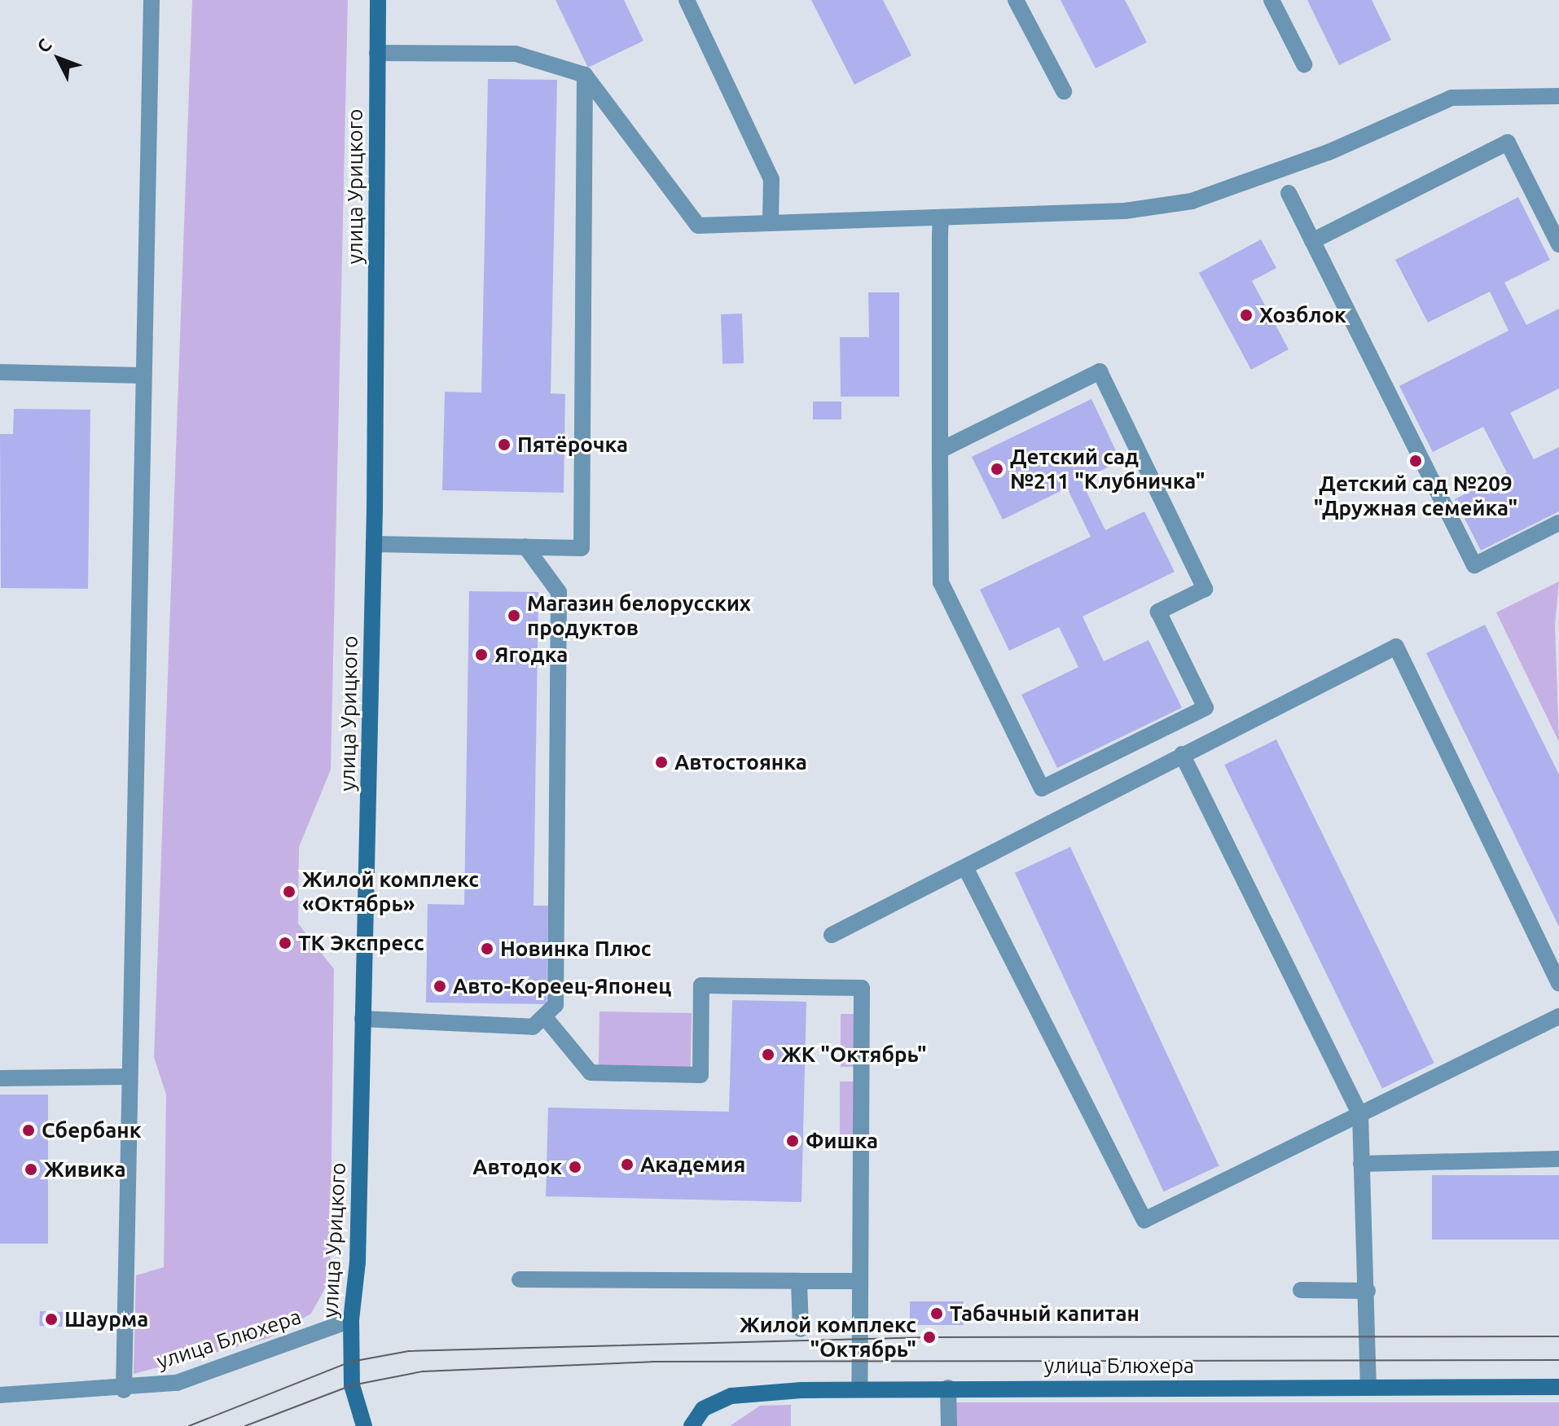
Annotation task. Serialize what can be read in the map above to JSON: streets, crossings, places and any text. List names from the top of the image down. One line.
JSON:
{"streets":{"street":["улица Урицкого","улица Блюхера"]},"crossings":[["улица Урицкого","улица Блюхера"]],"places":["Хозблок","Пятёрочка","Детский сад №209 \"Дружная семейка\"","Детский сад №211 \"Клубничка\"","Магазин белорусских продуктов","Ягодка","Автостоянка","Жилой комплекс «Октябрь»","ТК Экспресс","Новинка Плюс","Авто-Кореец-Японец","ЖК \"Октябрь\"","Сбербанк","Фишка","Академия","Автодок","Живика","Табачный капитан","Шаурма","Жилой комплекс \"Октябрь\""],"north":"top left"}
